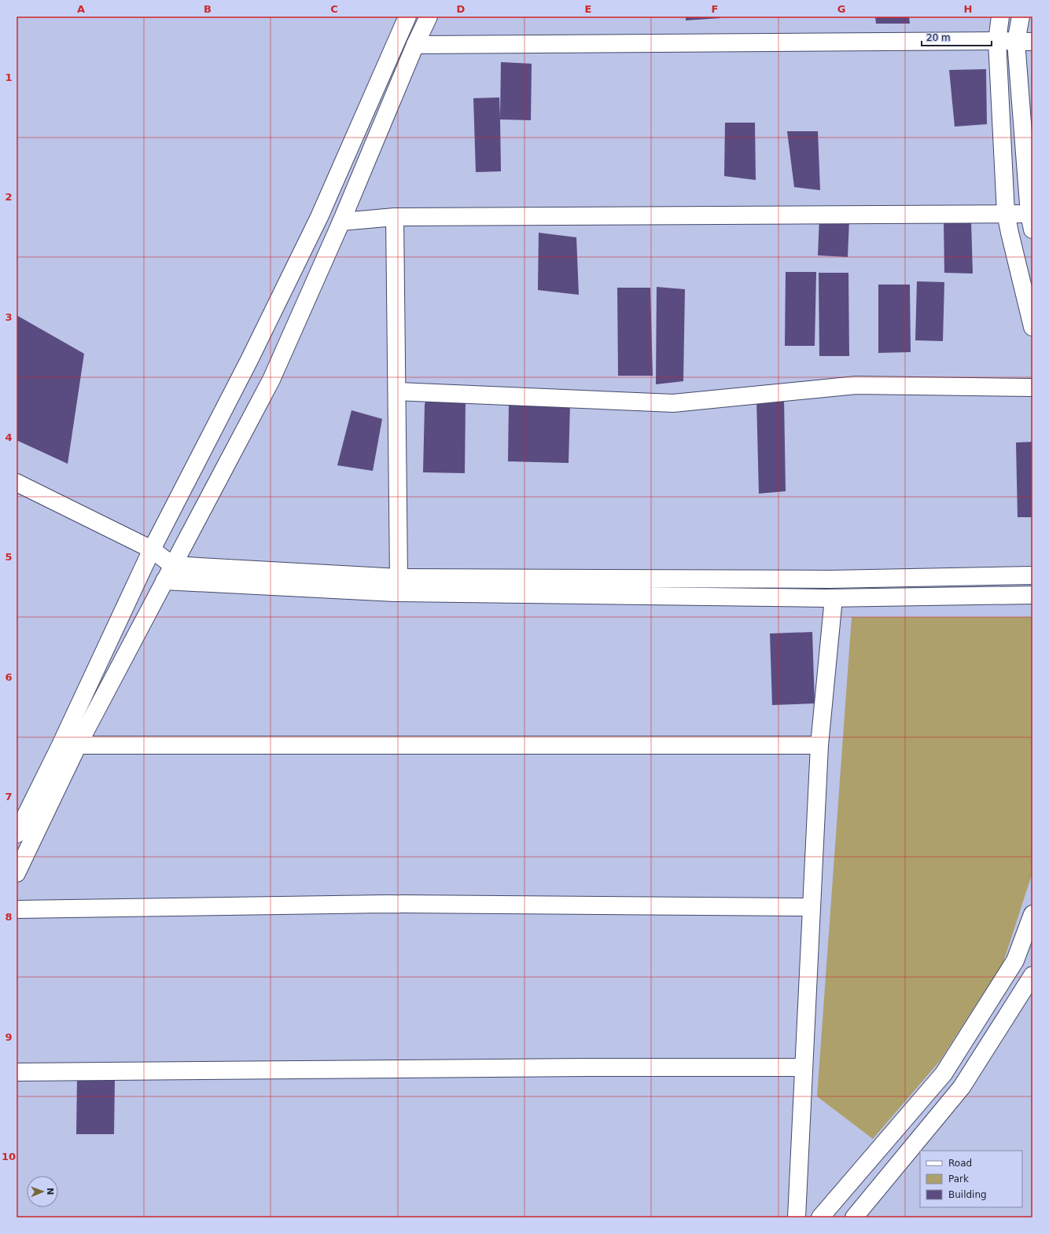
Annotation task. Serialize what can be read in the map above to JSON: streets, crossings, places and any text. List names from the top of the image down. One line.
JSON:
{"legend":["Road","Park","Building"],"scale_bar":"20 m","north":"right","grid":{"columns":["A","B","C","D","E","F","G","H"],"rows":["1","2","3","4","5","6","7","8","9","10"]}}
